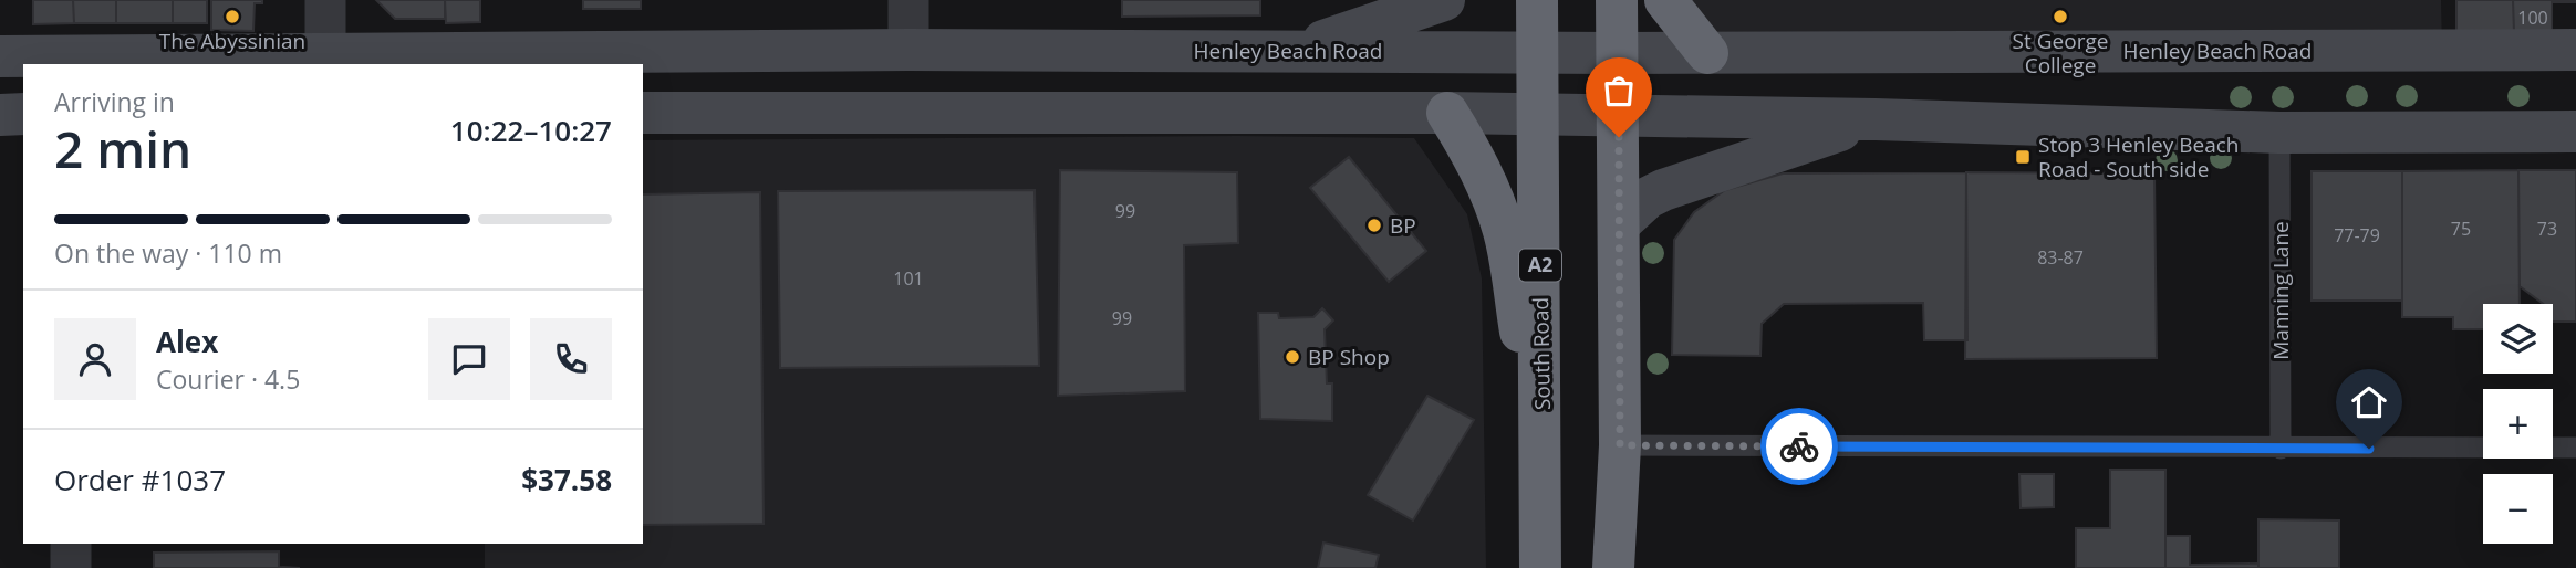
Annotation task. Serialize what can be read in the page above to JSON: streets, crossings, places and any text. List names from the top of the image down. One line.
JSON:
{"streets":{"highway":["A2","South Road"],"main road":["Henley Beach Road"],"lane":["Manning Lane"]},"crossings":[["Henley Beach Road","South Road"]],"places":{"other":["The Abyssinian","St George College","BP","BP Shop"],"transit":["Stop 3 Henley Beach Road - South side"]},"house_numbers":["100","99","75","73","77-79","83-87","101","99"],"page":{"heading":["2 min","Arriving in","10:22–10:27"],"panel":["Alex","Courier · 4.5","Order #1037","$37.58"],"bar":"On the way · 110 m","map_buttons":["+","−"]}}
